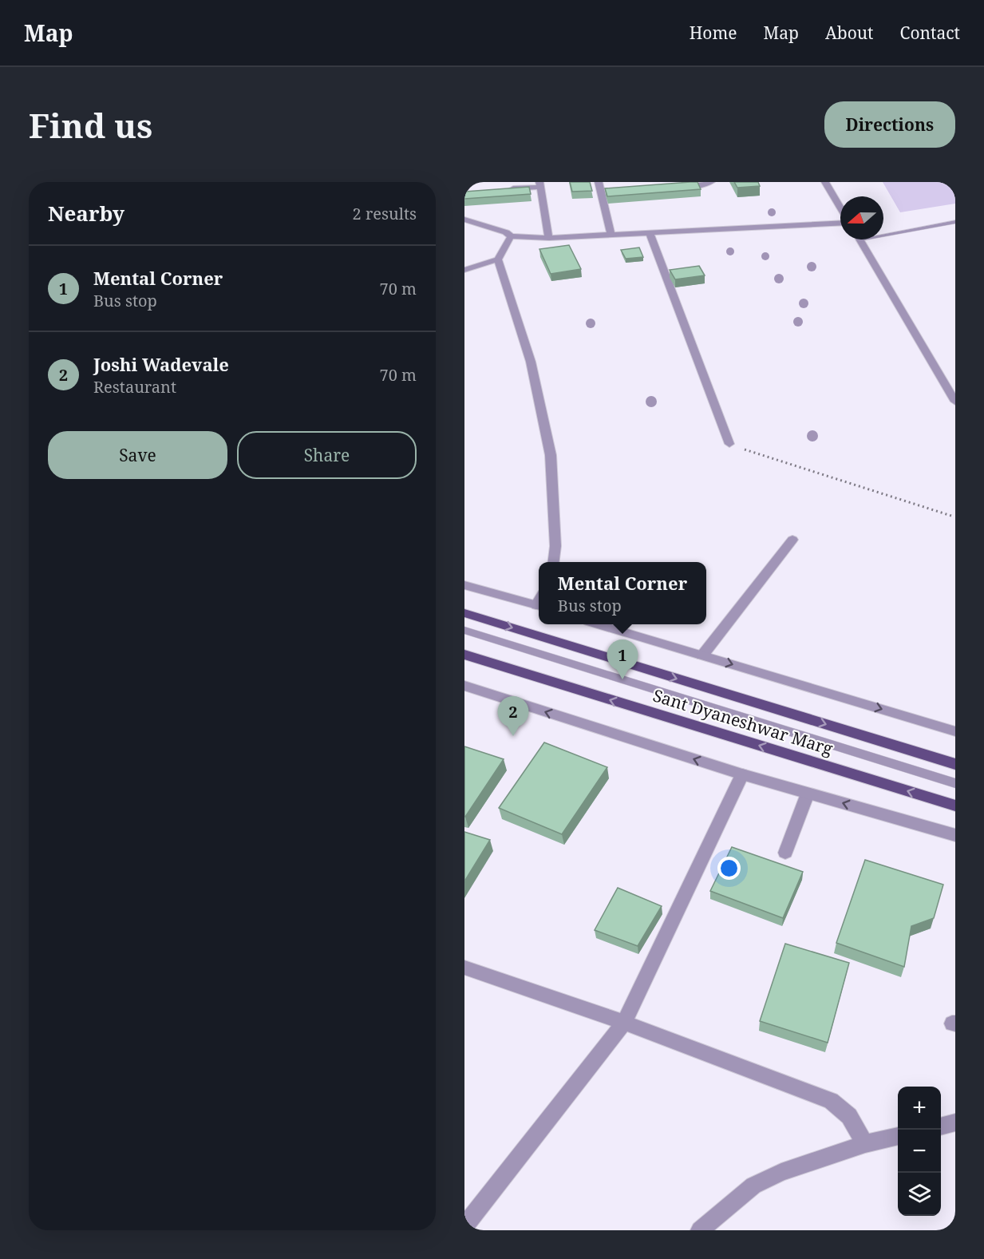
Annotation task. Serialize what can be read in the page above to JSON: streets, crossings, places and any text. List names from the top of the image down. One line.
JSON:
{"streets":{"main road":["Sant Dyaneshwar Marg"]},"north":"left","page":{"header":"Map","nav":["Home","Map","About","Contact"],"buttons":["Directions",["Save","Share"]],"title":"Find us","heading":["Nearby","2 results"],"list":[{"mark":"1","name":"Mental Corner","note":"Bus stop","value":"70 m"},{"mark":"2","name":"Joshi Wadevale","note":"Restaurant","value":"70 m"}],"popup":["Mental Corner","Bus stop"],"pins":["1","2"],"map_buttons":["+","−"]}}
